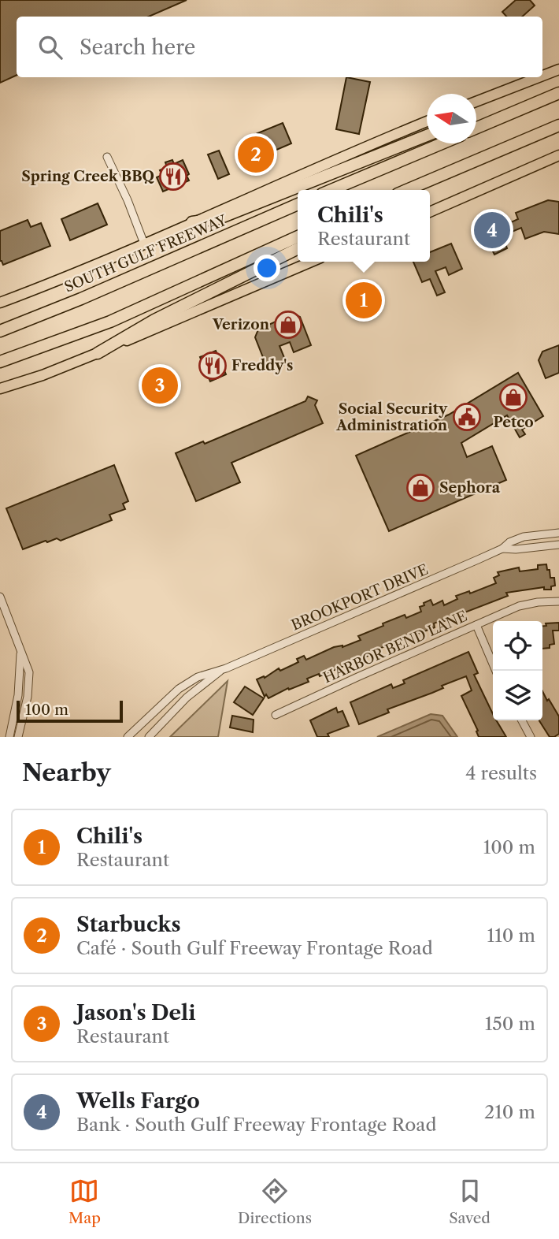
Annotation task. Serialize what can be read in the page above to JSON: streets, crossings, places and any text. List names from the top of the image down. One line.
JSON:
{"streets":{"highway":["SOUTH GULF FREEWAY"],"street":["BROOKPORT DRIVE","HARBOR BEND LANE"]},"places":{"restaurant":["Spring Creek BBQ","Freddy's"],"shop":["Verizon","Petco","Sephora"],"public building":["Social Security Administration"]},"scale_bar":"100 m","north":"left","page":{"search":"Search here","pins":["2","4","1","3"],"popup":["Chili's","Restaurant"],"scale":"100 m","heading":["Nearby","4 results"],"list":[{"mark":"1","name":"Chili's","note":"Restaurant","value":"100 m"},{"mark":"2","name":"Starbucks","note":"Café · South Gulf Freeway Frontage Road","value":"110 m"},{"mark":"3","name":"Jason's Deli","note":"Restaurant","value":"150 m"},{"mark":"4","name":"Wells Fargo","note":"Bank · South Gulf Freeway Frontage Road","value":"210 m"}],"nav":["Map","Directions","Saved"]}}
